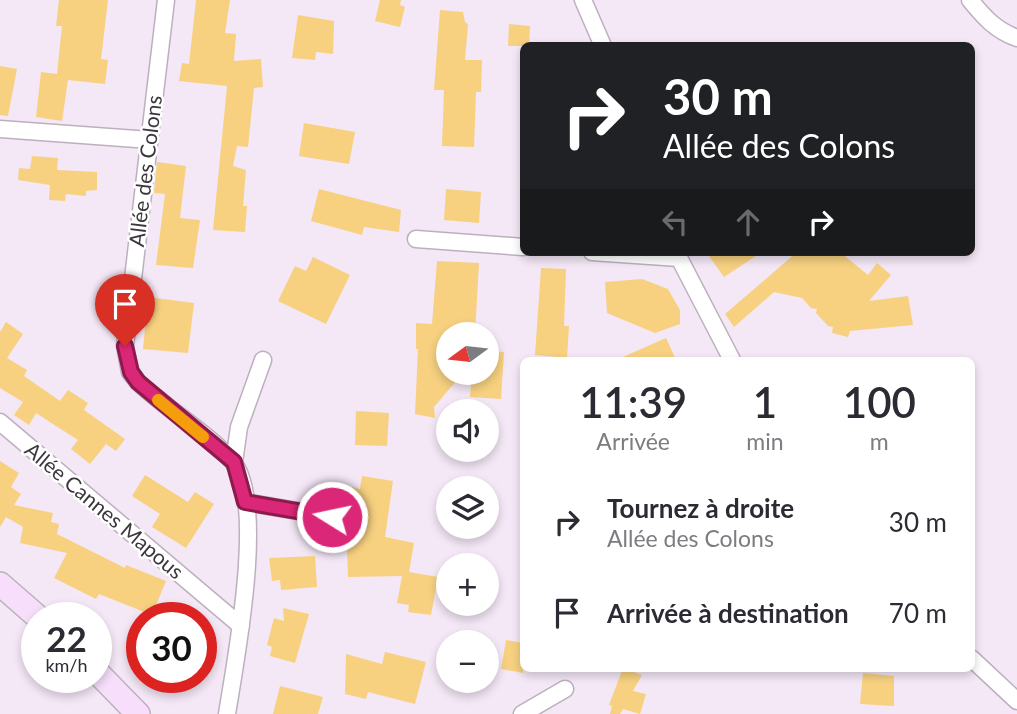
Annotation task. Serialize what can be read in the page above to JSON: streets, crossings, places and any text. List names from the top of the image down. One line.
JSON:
{"streets":{"street":["Allée des Colons","Allée Cannes Mapous"]},"north":"left","page":{"turn":["30 m","Allée des Colons"],"map_buttons":["+","−"],"eta":["11:39","Arrivée","1","min","100","m"],"list":[{"name":"Tournez à droite","note":"Allée des Colons","value":"30 m"},{"name":"Arrivée à destination","value":"70 m"}],"speed":"22 km/h","limit":"30"}}
